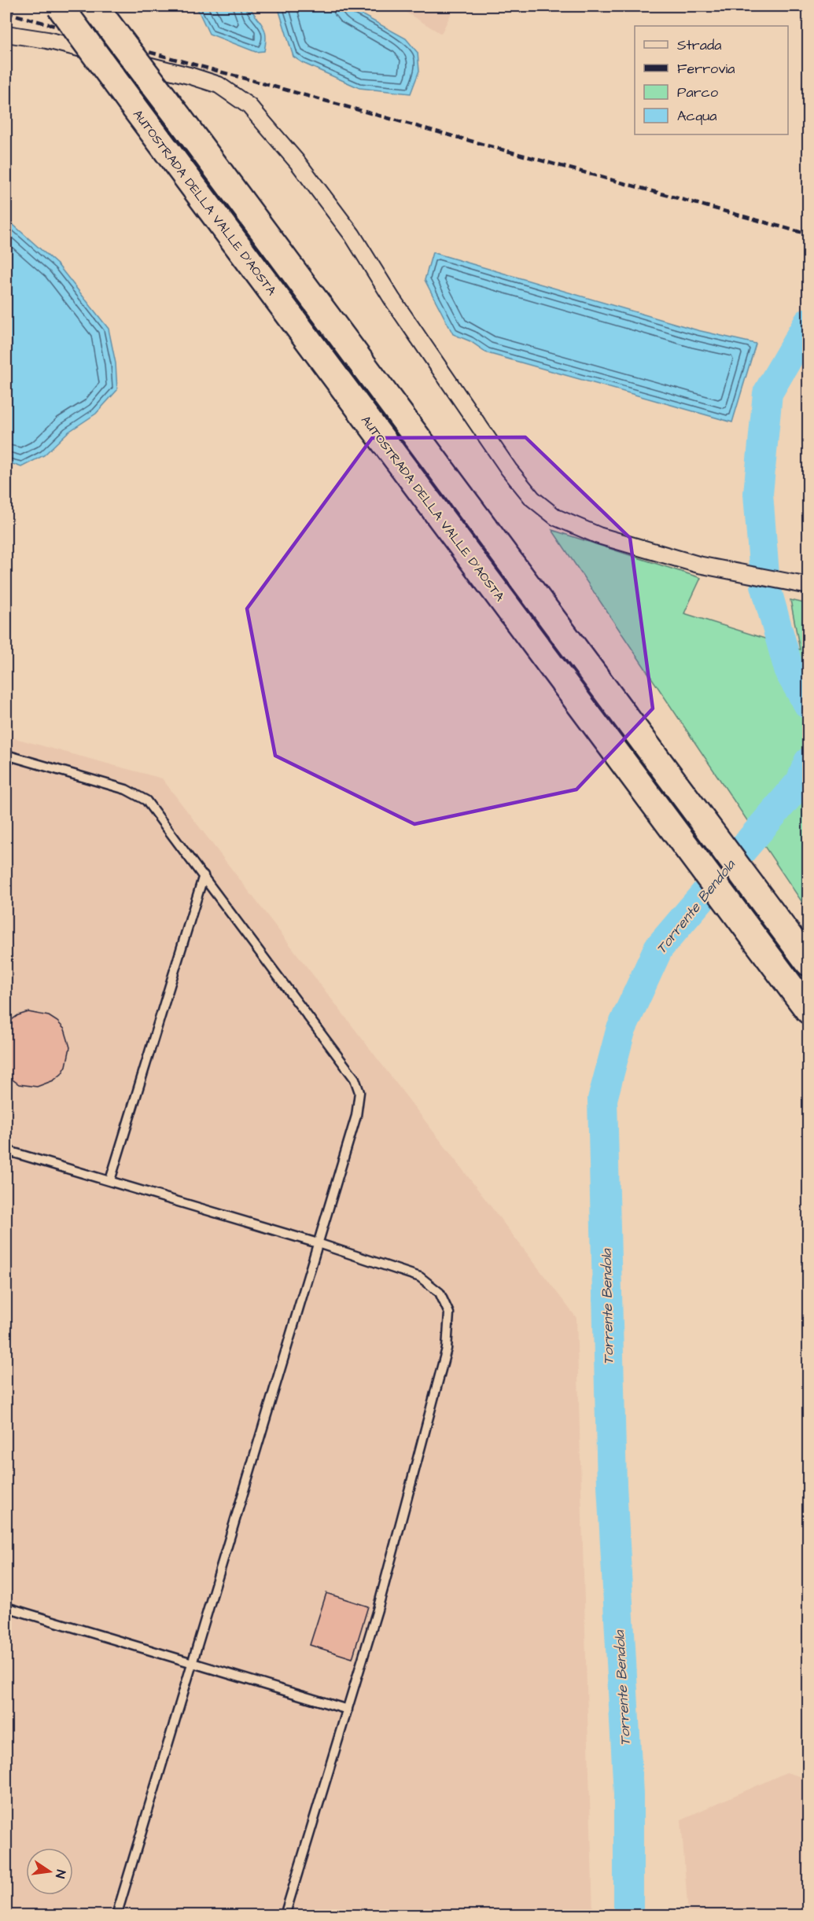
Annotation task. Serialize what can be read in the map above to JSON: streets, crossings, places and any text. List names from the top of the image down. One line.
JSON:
{"streets":{"highway":["AUTOSTRADA DELLA VALLE D'AOSTA"]},"water":["Torrente Bendola"],"legend":["Strada","Ferrovia","Parco","Acqua"],"north":"right"}
